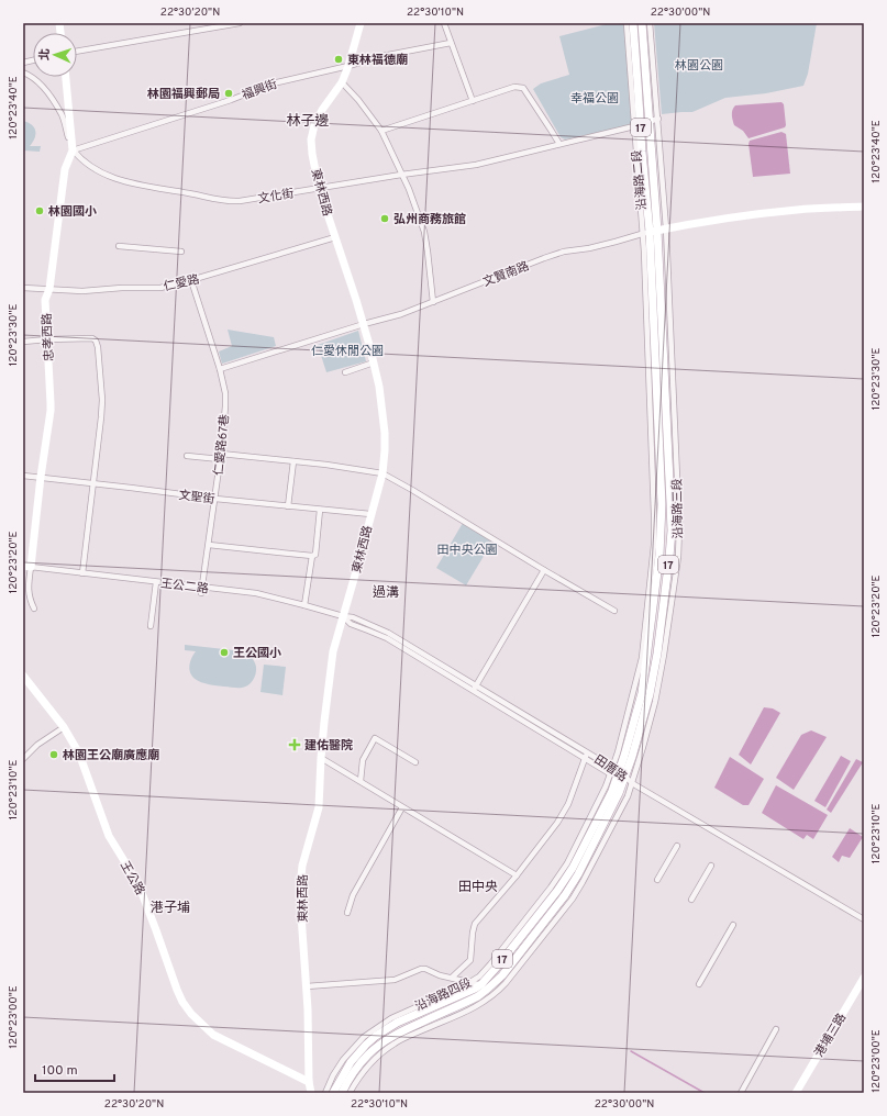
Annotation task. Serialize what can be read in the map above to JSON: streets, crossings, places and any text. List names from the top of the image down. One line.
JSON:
{"streets":{"street":["福興街","17","沿海路二段","東林西路","文化街","文賢南路","仁愛路","忠孝西路","仁愛路67巷","文聖街","沿海路三段","王公二路","田厝路","王公路","沿海路四段","港埔三路"]},"crossings":[["福興街","東林西路"],["福興街","文化街"],["福興街","忠孝西路"],["沿海路二段","文化街"],["沿海路二段","文賢南路"],["沿海路二段","沿海路三段"],["東林西路","文化街"],["東林西路","文賢南路"],["東林西路","仁愛路"],["東林西路","文聖街"],["東林西路","王公二路"],["東林西路","田厝路"],["東林西路","王公路"],["文化街","忠孝西路"],["文賢南路","仁愛路67巷"],["文賢南路","沿海路三段"],["仁愛路","忠孝西路"],["仁愛路","仁愛路67巷"],["忠孝西路","文聖街"],["忠孝西路","王公二路"],["仁愛路67巷","文聖街"],["仁愛路67巷","王公二路"],["沿海路三段","田厝路"],["沿海路三段","沿海路四段"],["王公二路","田厝路"],["田厝路","沿海路四段"]],"districts":["林子邊","過溝","田中央","港子埔"],"parks":["林園公園","幸福公園","仁愛休閒公園","田中央公園"],"places":{"other":["東林福德廟","林園福興郵局","林園國小","弘州商務旅館","王公國小","林園王公廟廣應廟"],"health":["建佑醫院"]},"scale_bar":"100 m","north":"left","coordinates":["22°30'20\"N","22°30'10\"N","22°30'00\"N","120°23'40\"E","120°23'30\"E","120°23'20\"E","120°23'10\"E","120°23'00\"E"]}
